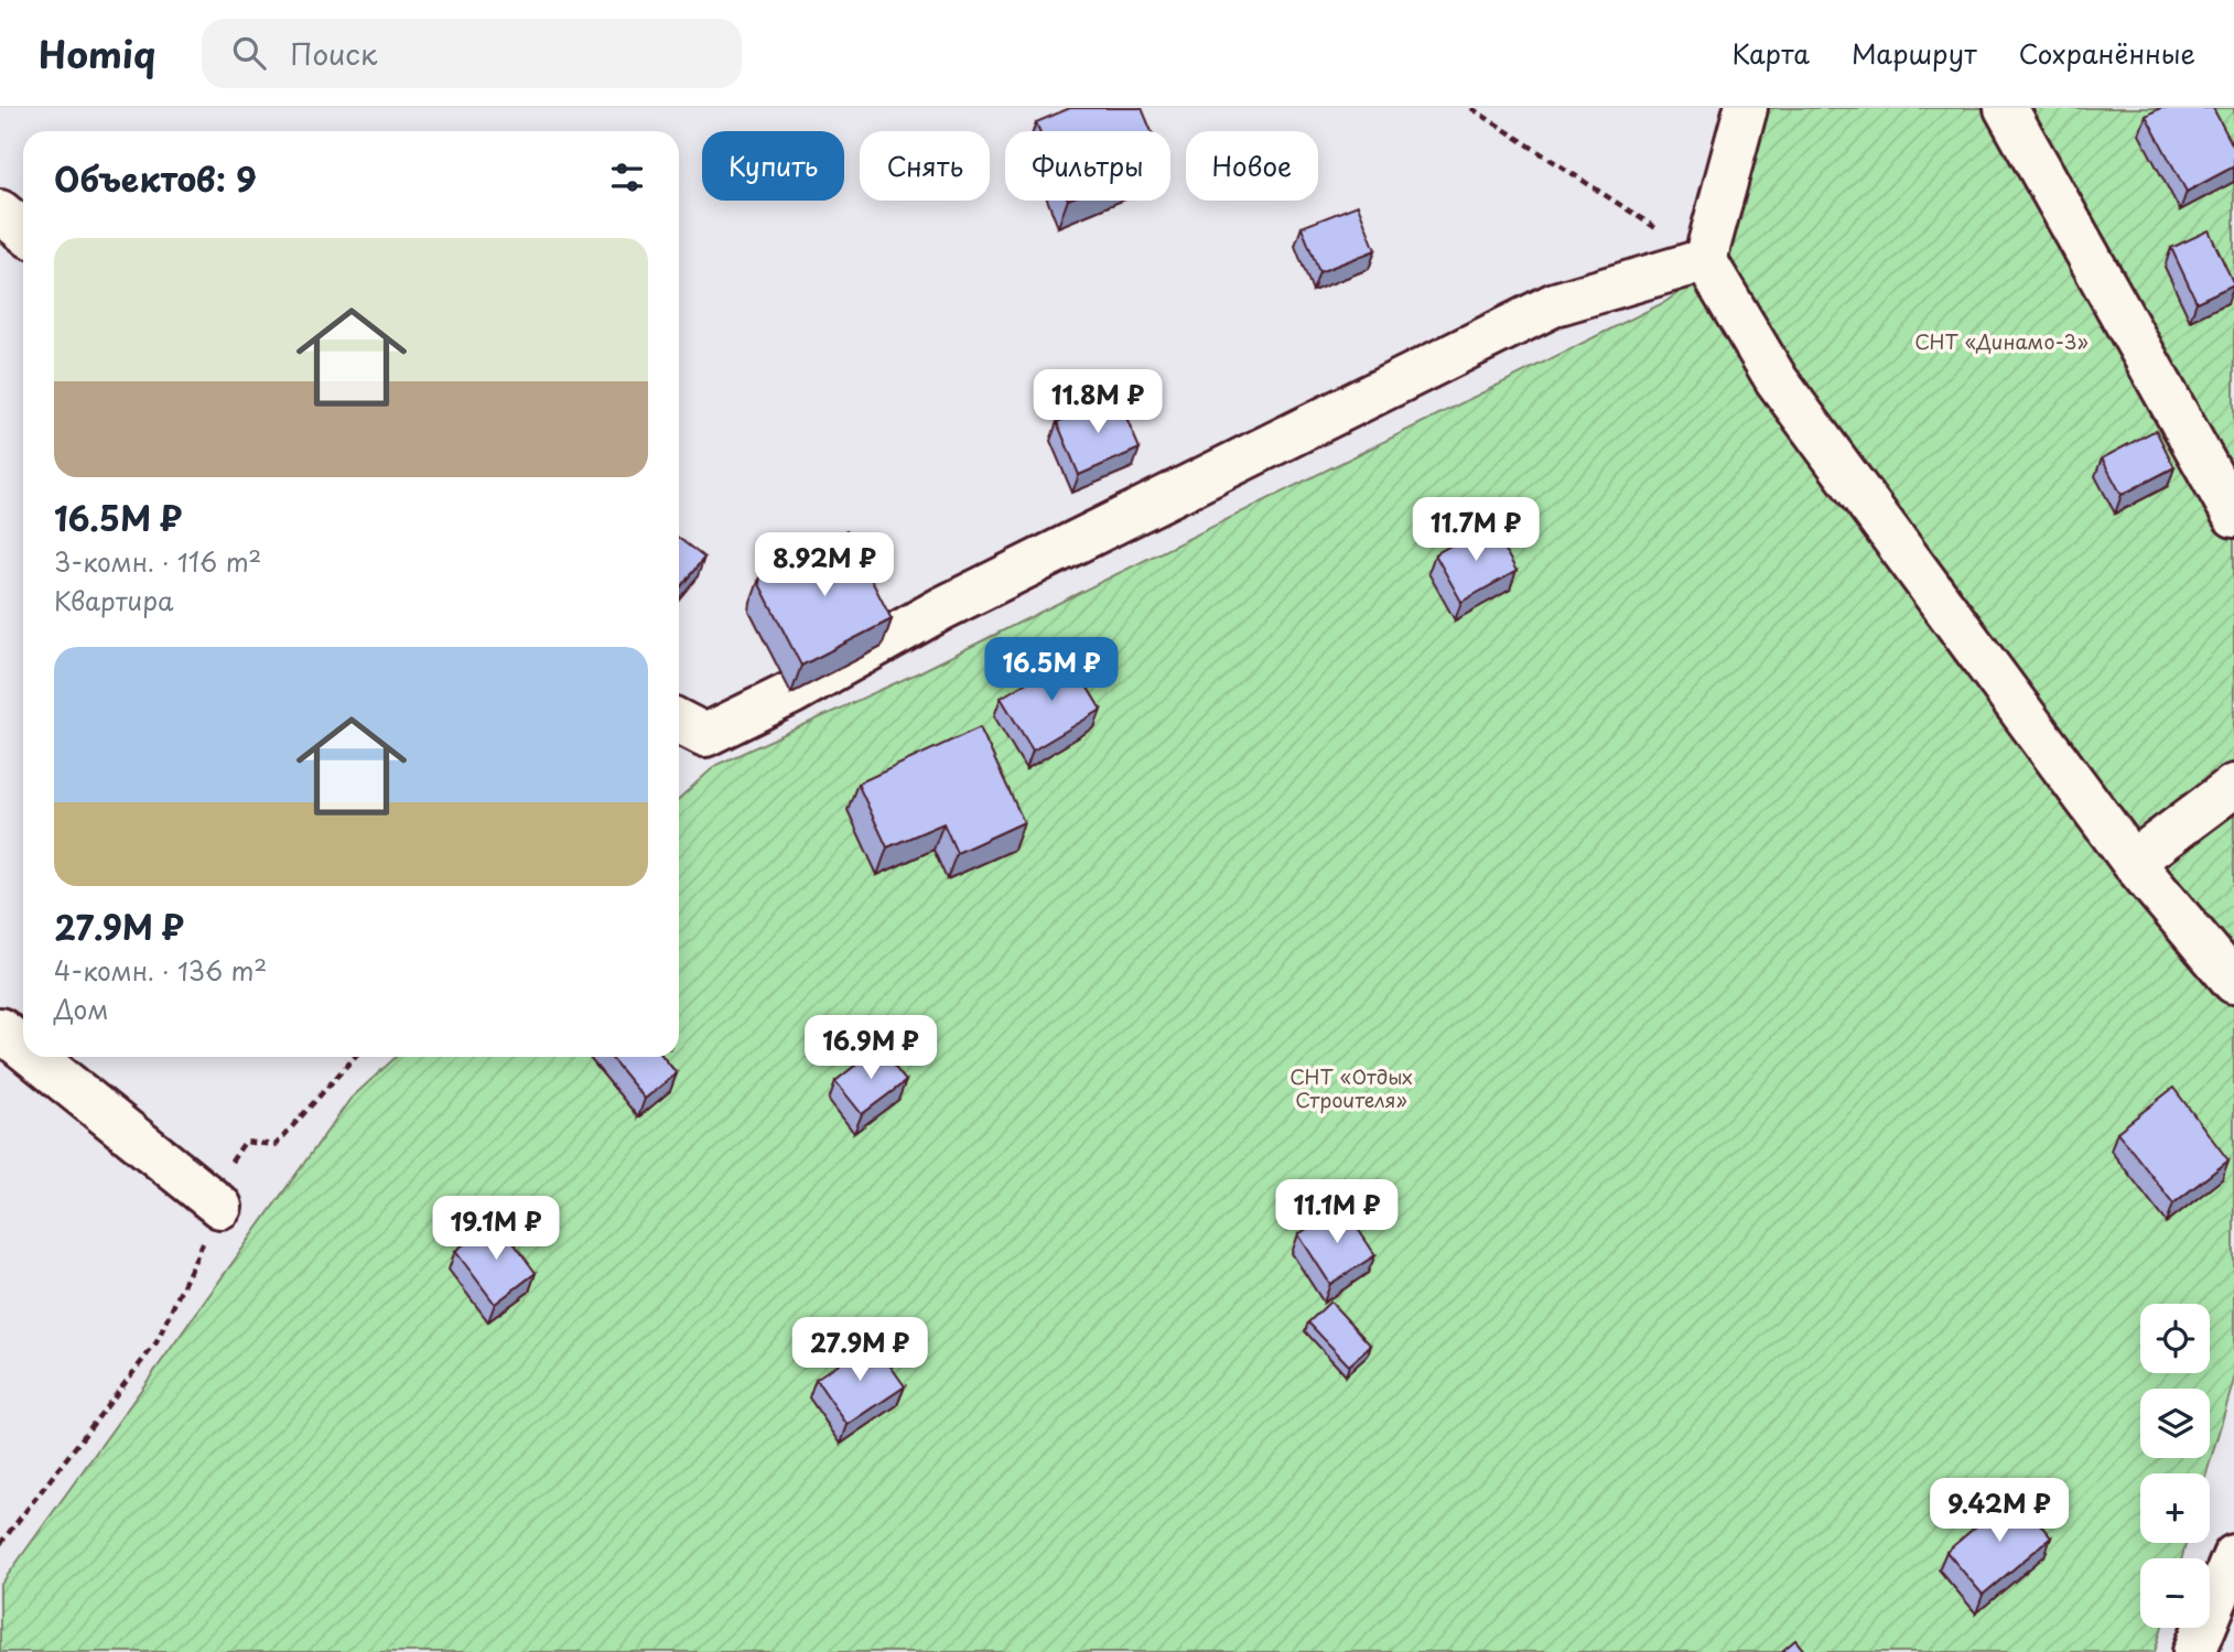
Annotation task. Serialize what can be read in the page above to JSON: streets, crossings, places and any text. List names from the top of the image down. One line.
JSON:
{"parks":["СНТ «Динамо-3»","СНТ «Отдых Строителя»"],"page":{"header":"Homiq","search":"Поиск","nav":["Карта","Маршрут","Сохранённые"],"chip":["Купить","Снять","Фильтры","Новое"],"heading":"Объектов: 9","list":[{"name":"16.5M ₽","note":"3-комн. · 116 m² · Квартира"},{"name":"27.9M ₽","note":"4-комн. · 136 m² · Дом"}],"price":["11.8M ₽","11.7M ₽","8.92M ₽","16.5M ₽","16.9M ₽","11.1M ₽","19.1M ₽","27.9M ₽","9.42M ₽"],"map_buttons":["+","−"]}}
